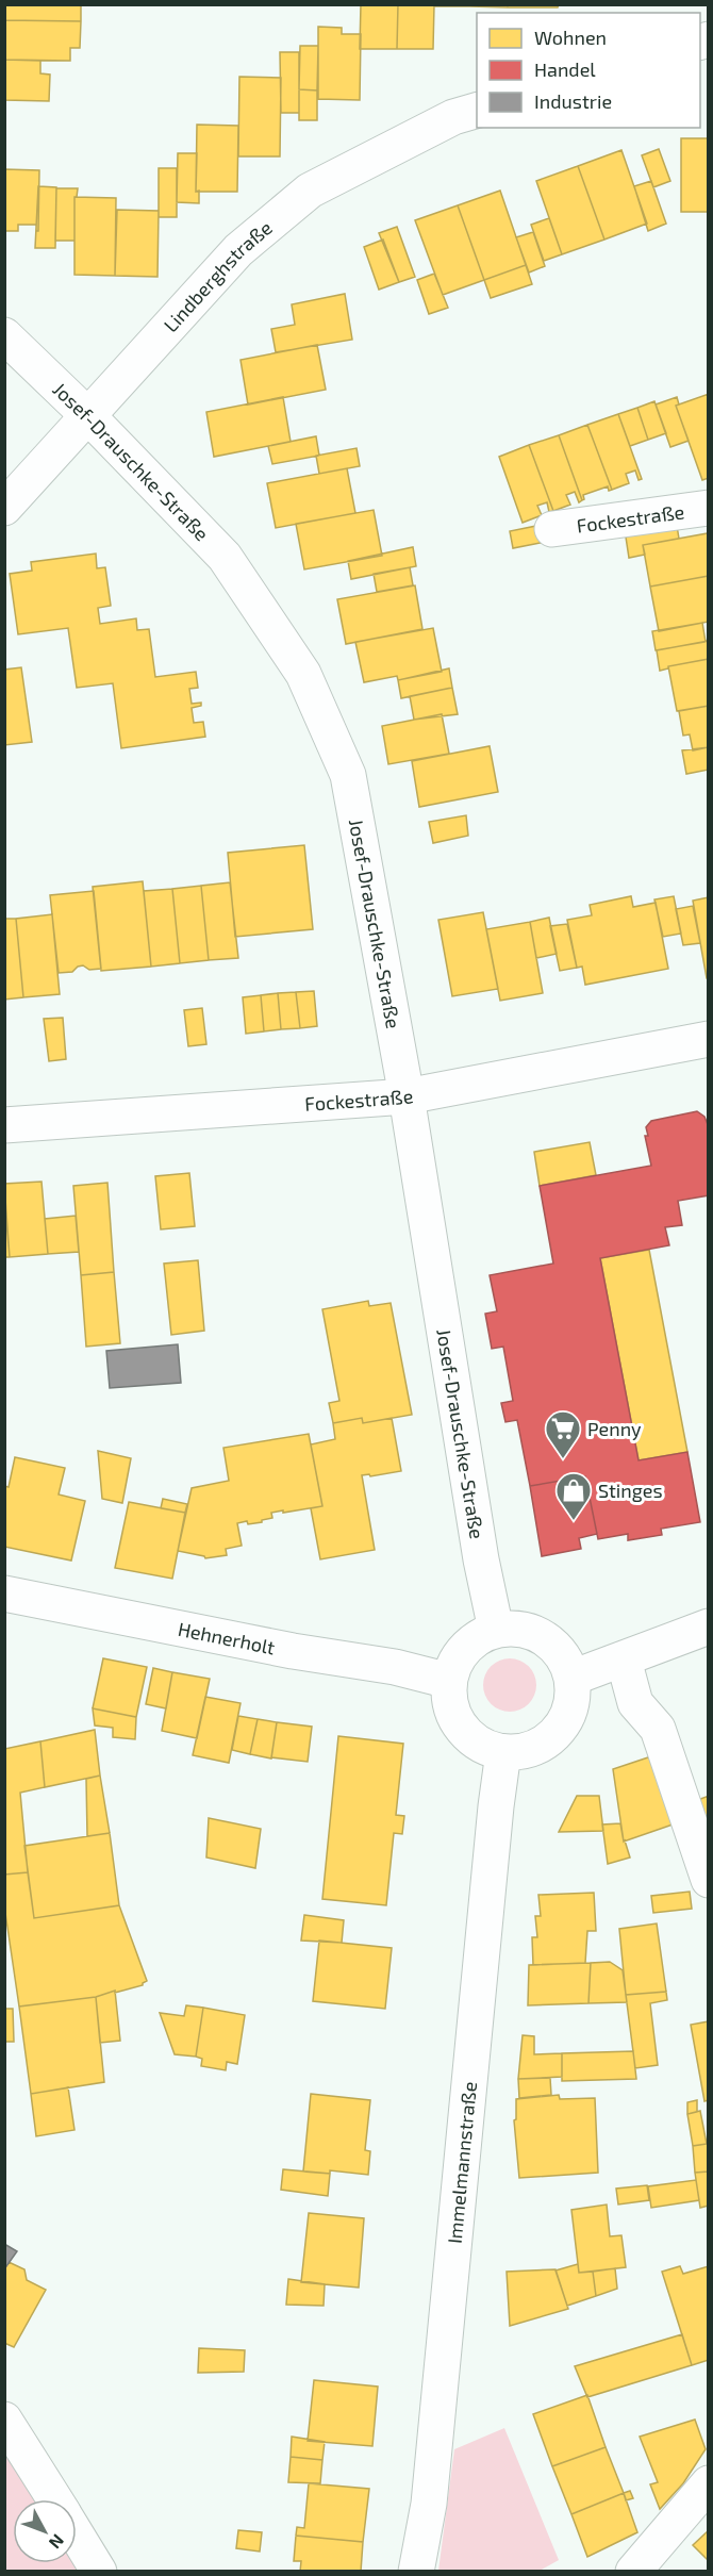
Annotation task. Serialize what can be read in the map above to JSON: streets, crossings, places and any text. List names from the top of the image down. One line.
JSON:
{"streets":{"street":["Lindberghstraße","Josef-Drauschke-Straße","Fockestraße","Hehnerholt","Immelmannstraße"]},"crossings":[["Lindberghstraße","Josef-Drauschke-Straße"],["Josef-Drauschke-Straße","Fockestraße"],["Josef-Drauschke-Straße","Hehnerholt"],["Josef-Drauschke-Straße","Immelmannstraße"],["Hehnerholt","Immelmannstraße"]],"places":{"supermarket":["Penny"],"shop":["Stinges"]},"legend":["Wohnen","Handel","Industrie"],"north":"bottom right"}
